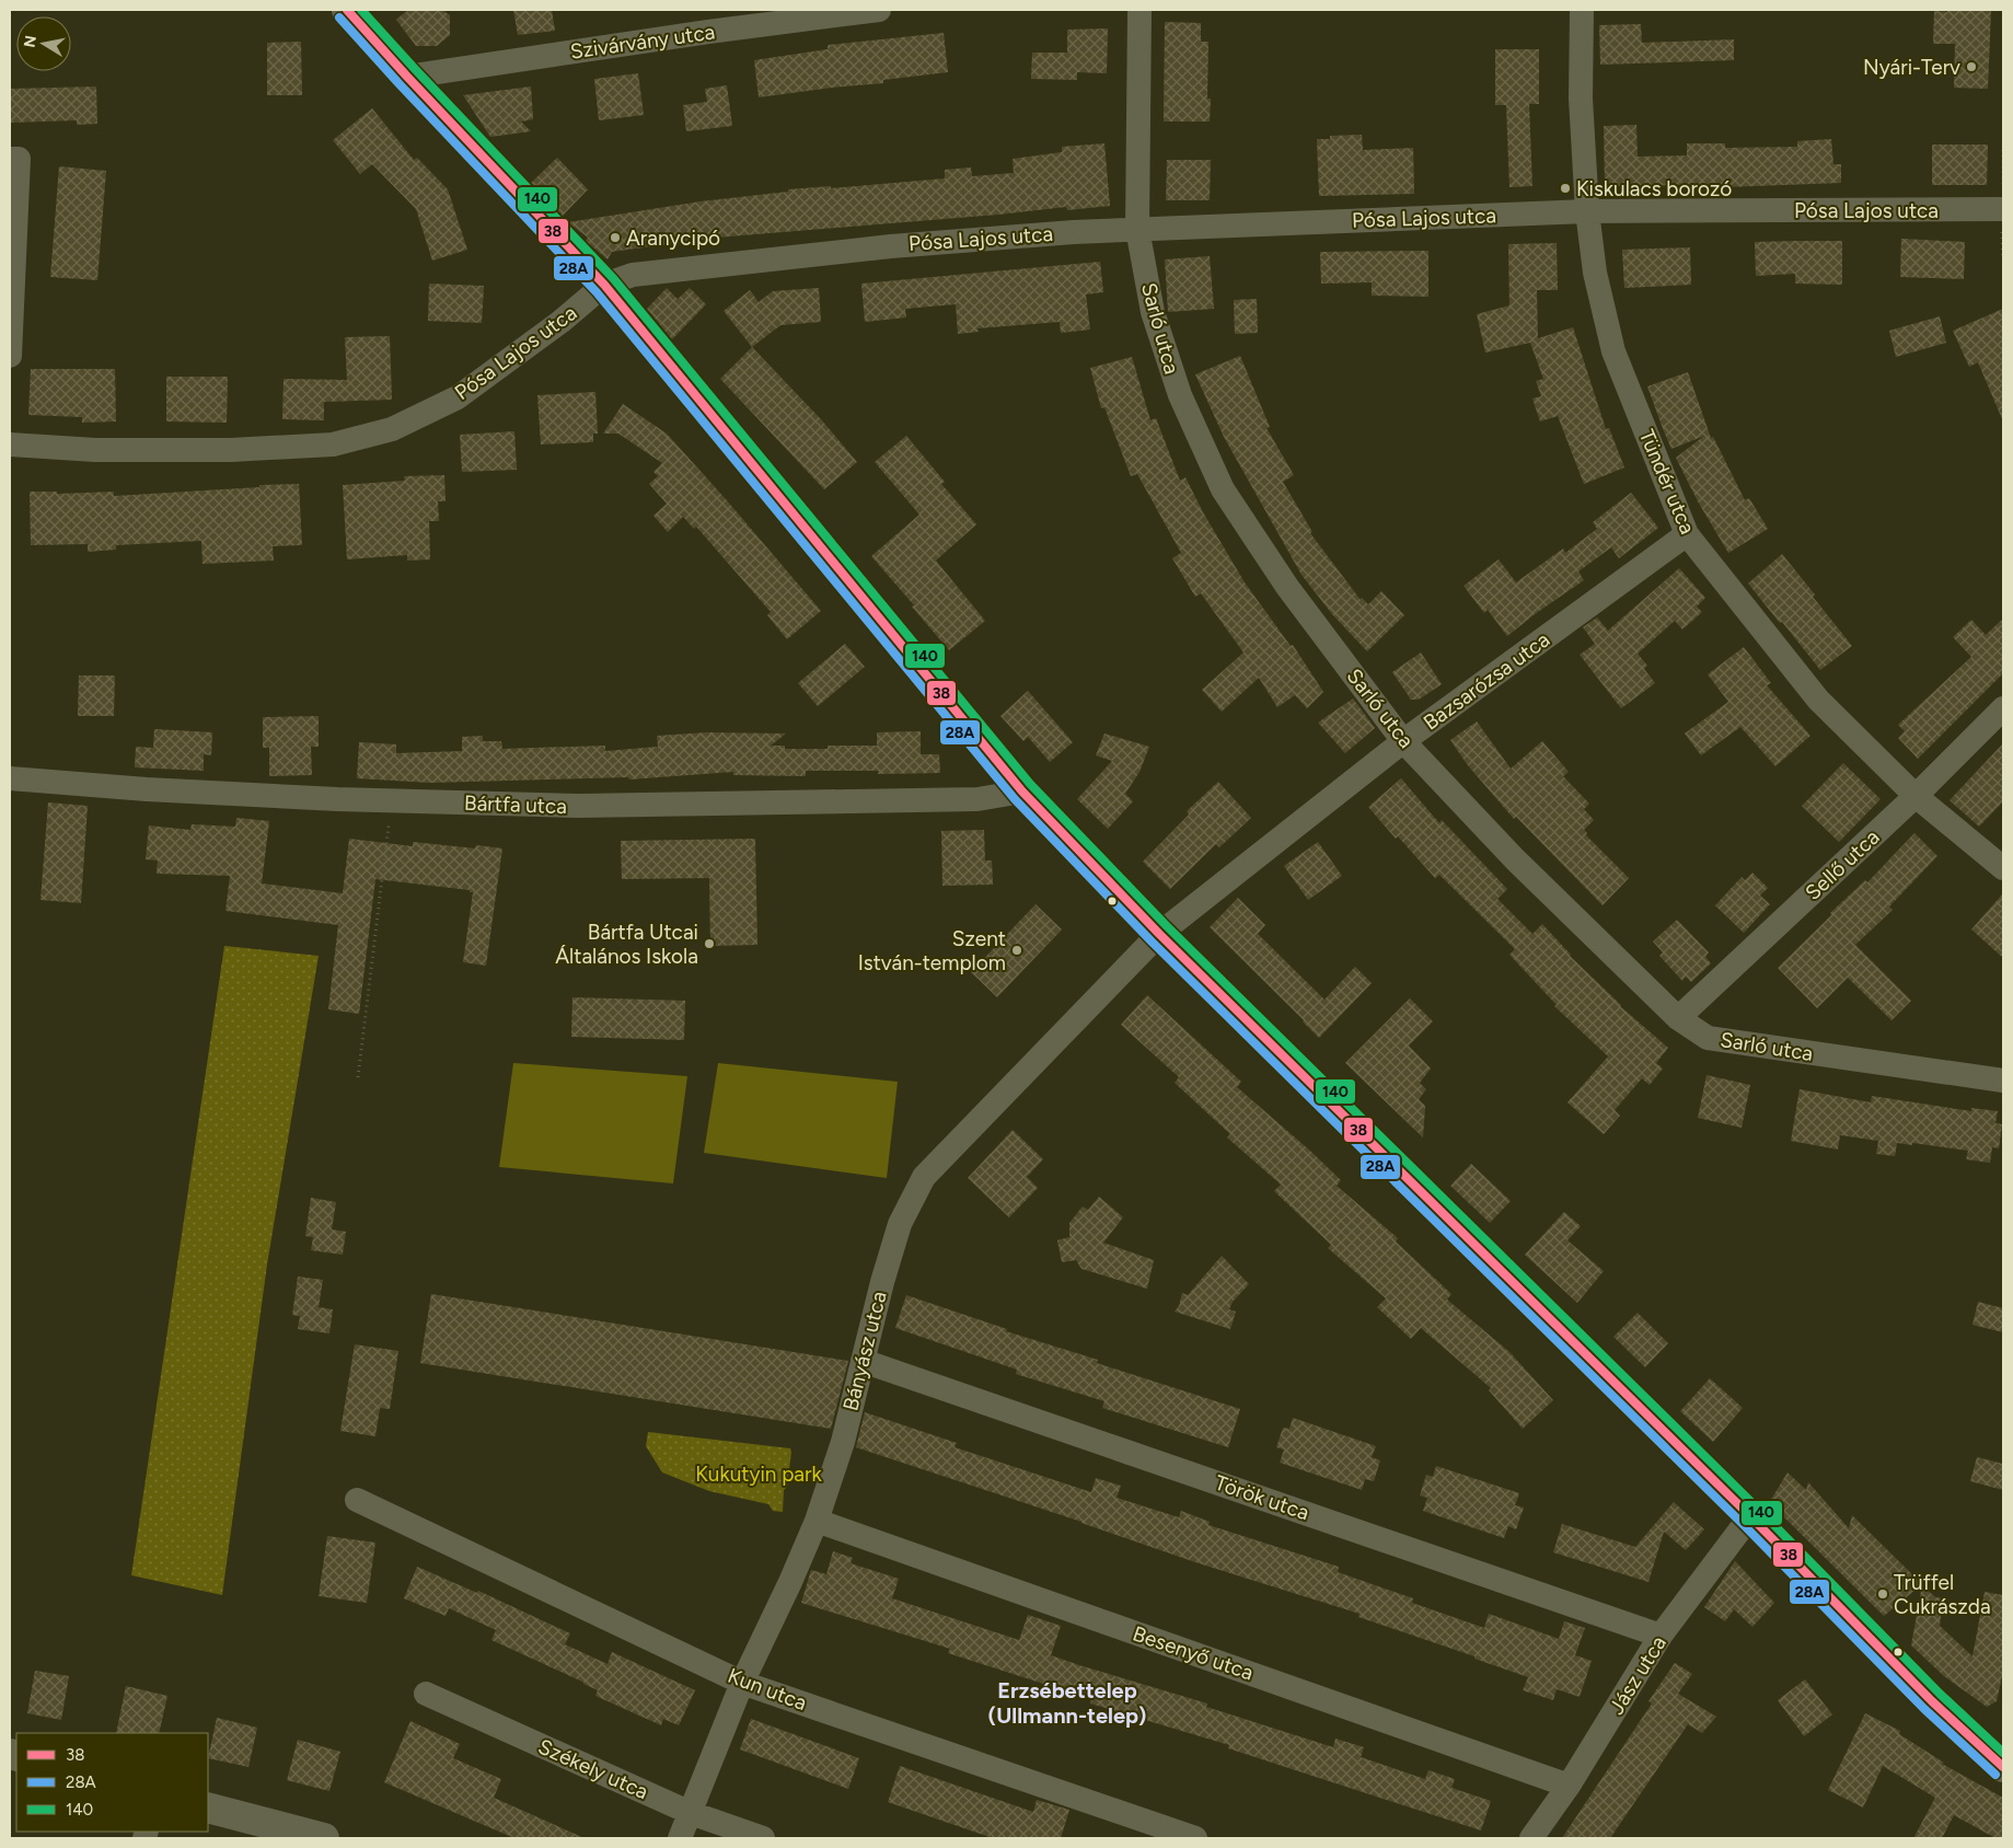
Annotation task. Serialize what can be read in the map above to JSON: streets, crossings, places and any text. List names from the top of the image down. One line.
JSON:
{"streets":{"street":["Szivárvány utca","Pósa Lajos utca","Sarló utca","Tündér utca","Bazsarózsa utca","Bártfa utca","Sellő utca","Bányász utca","Török utca","Besenyő utca","Jász utca","Kun utca","Székely utca"]},"crossings":[["Pósa Lajos utca","Sarló utca"],["Pósa Lajos utca","Tündér utca"],["Sarló utca","Bazsarózsa utca"],["Sarló utca","Sellő utca"],["Tündér utca","Bazsarózsa utca"],["Tündér utca","Sellő utca"],["Bazsarózsa utca","Bányász utca"],["Bányász utca","Török utca"],["Bányász utca","Besenyő utca"],["Bányász utca","Kun utca"],["Bányász utca","Székely utca"],["Török utca","Jász utca"],["Besenyő utca","Jász utca"]],"districts":["Erzsébettelep (Ullmann-telep)"],"parks":["Kukutyin park"],"places":["Nyári-Terv","Kiskulacs borozó","Aranycipó","Bártfa Utcai Általános Iskola","Szent István-templom","Trüffel Cukrászda"],"lines":["transit line 38","transit line 140","transit line 28A"],"legend":["38","28A","140"],"north":"left"}
